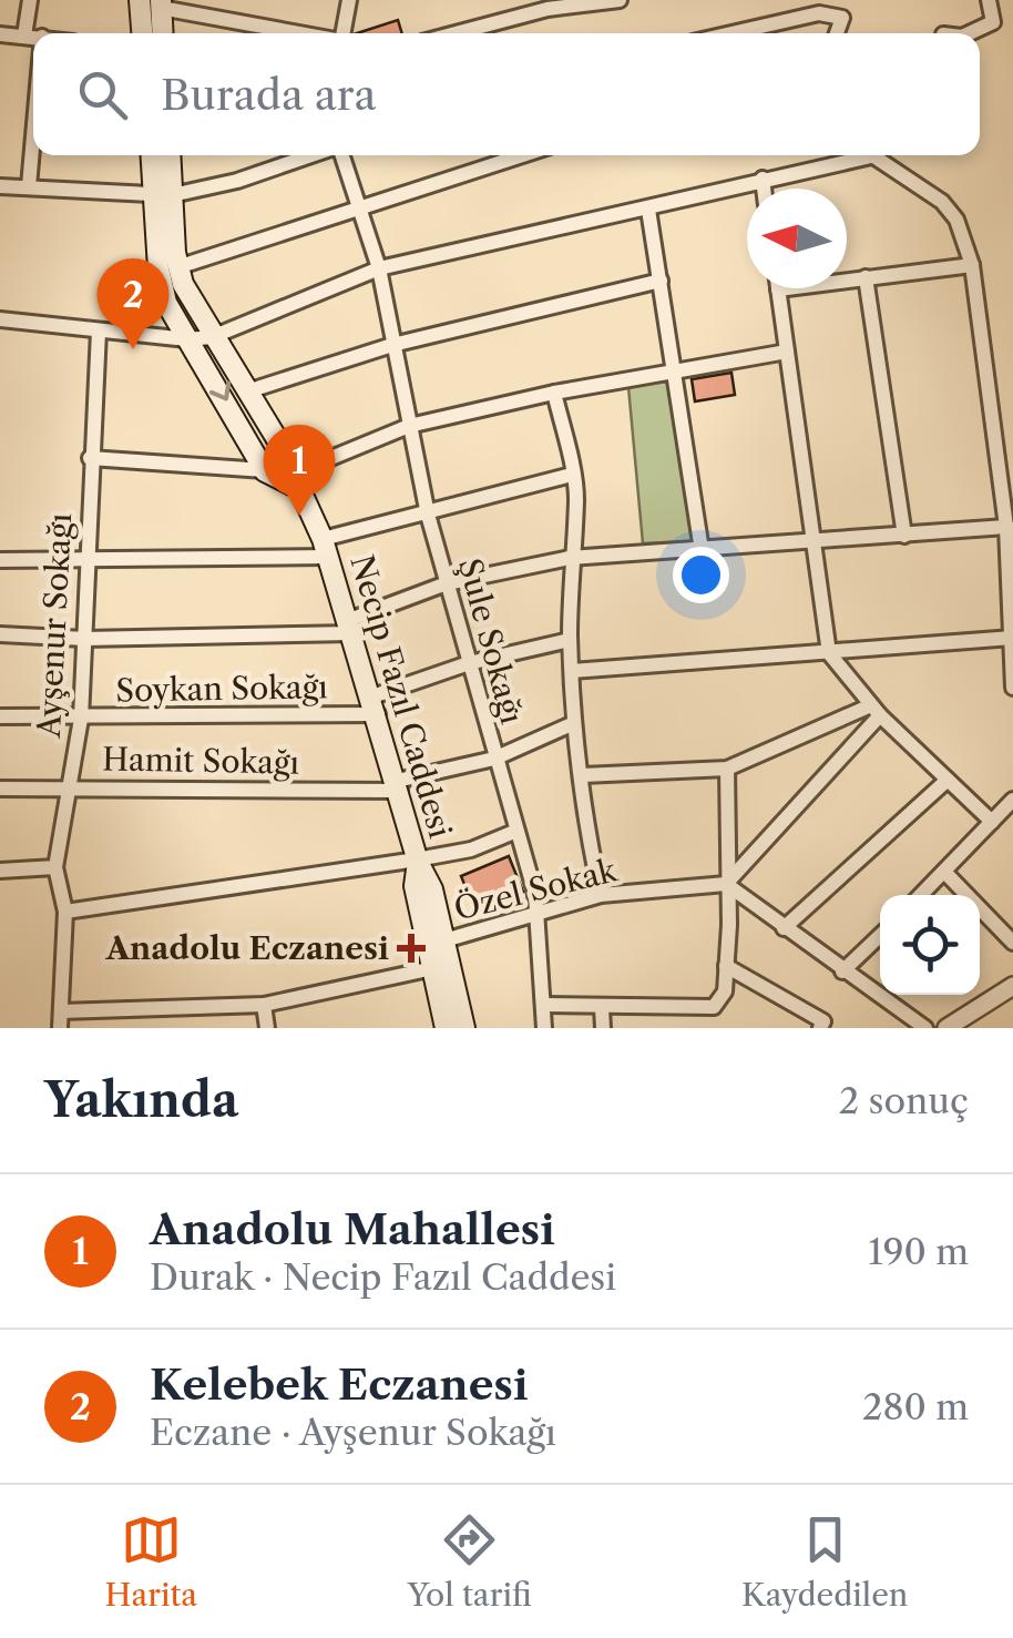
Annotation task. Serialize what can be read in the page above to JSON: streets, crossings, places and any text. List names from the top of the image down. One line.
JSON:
{"streets":{"main road":["Necip Fazıl Caddesi"],"street":["Ayşenur Sokağı","Şule Sokağı","Soykan Sokağı","Hamit Sokağı","Özel Sokak"]},"crossings":[["Ayşenur Sokağı","Soykan Sokağı"],["Ayşenur Sokağı","Hamit Sokağı"],["Şule Sokağı","Soykan Sokağı"],["Şule Sokağı","Hamit Sokağı"],["Şule Sokağı","Özel Sokak"],["Soykan Sokağı","Necip Fazıl Caddesi"],["Necip Fazıl Caddesi","Hamit Sokağı"],["Necip Fazıl Caddesi","Özel Sokak"]],"places":{"health":["Anadolu Eczanesi"]},"north":"left","page":{"search":"Burada ara","pins":["2","1"],"heading":["Yakında","2 sonuç"],"list":[{"mark":"1","name":"Anadolu Mahallesi","note":"Durak · Necip Fazıl Caddesi","value":"190 m"},{"mark":"2","name":"Kelebek Eczanesi","note":"Eczane · Ayşenur Sokağı","value":"280 m"}],"nav":["Harita","Yol tarifi","Kaydedilen"]}}
